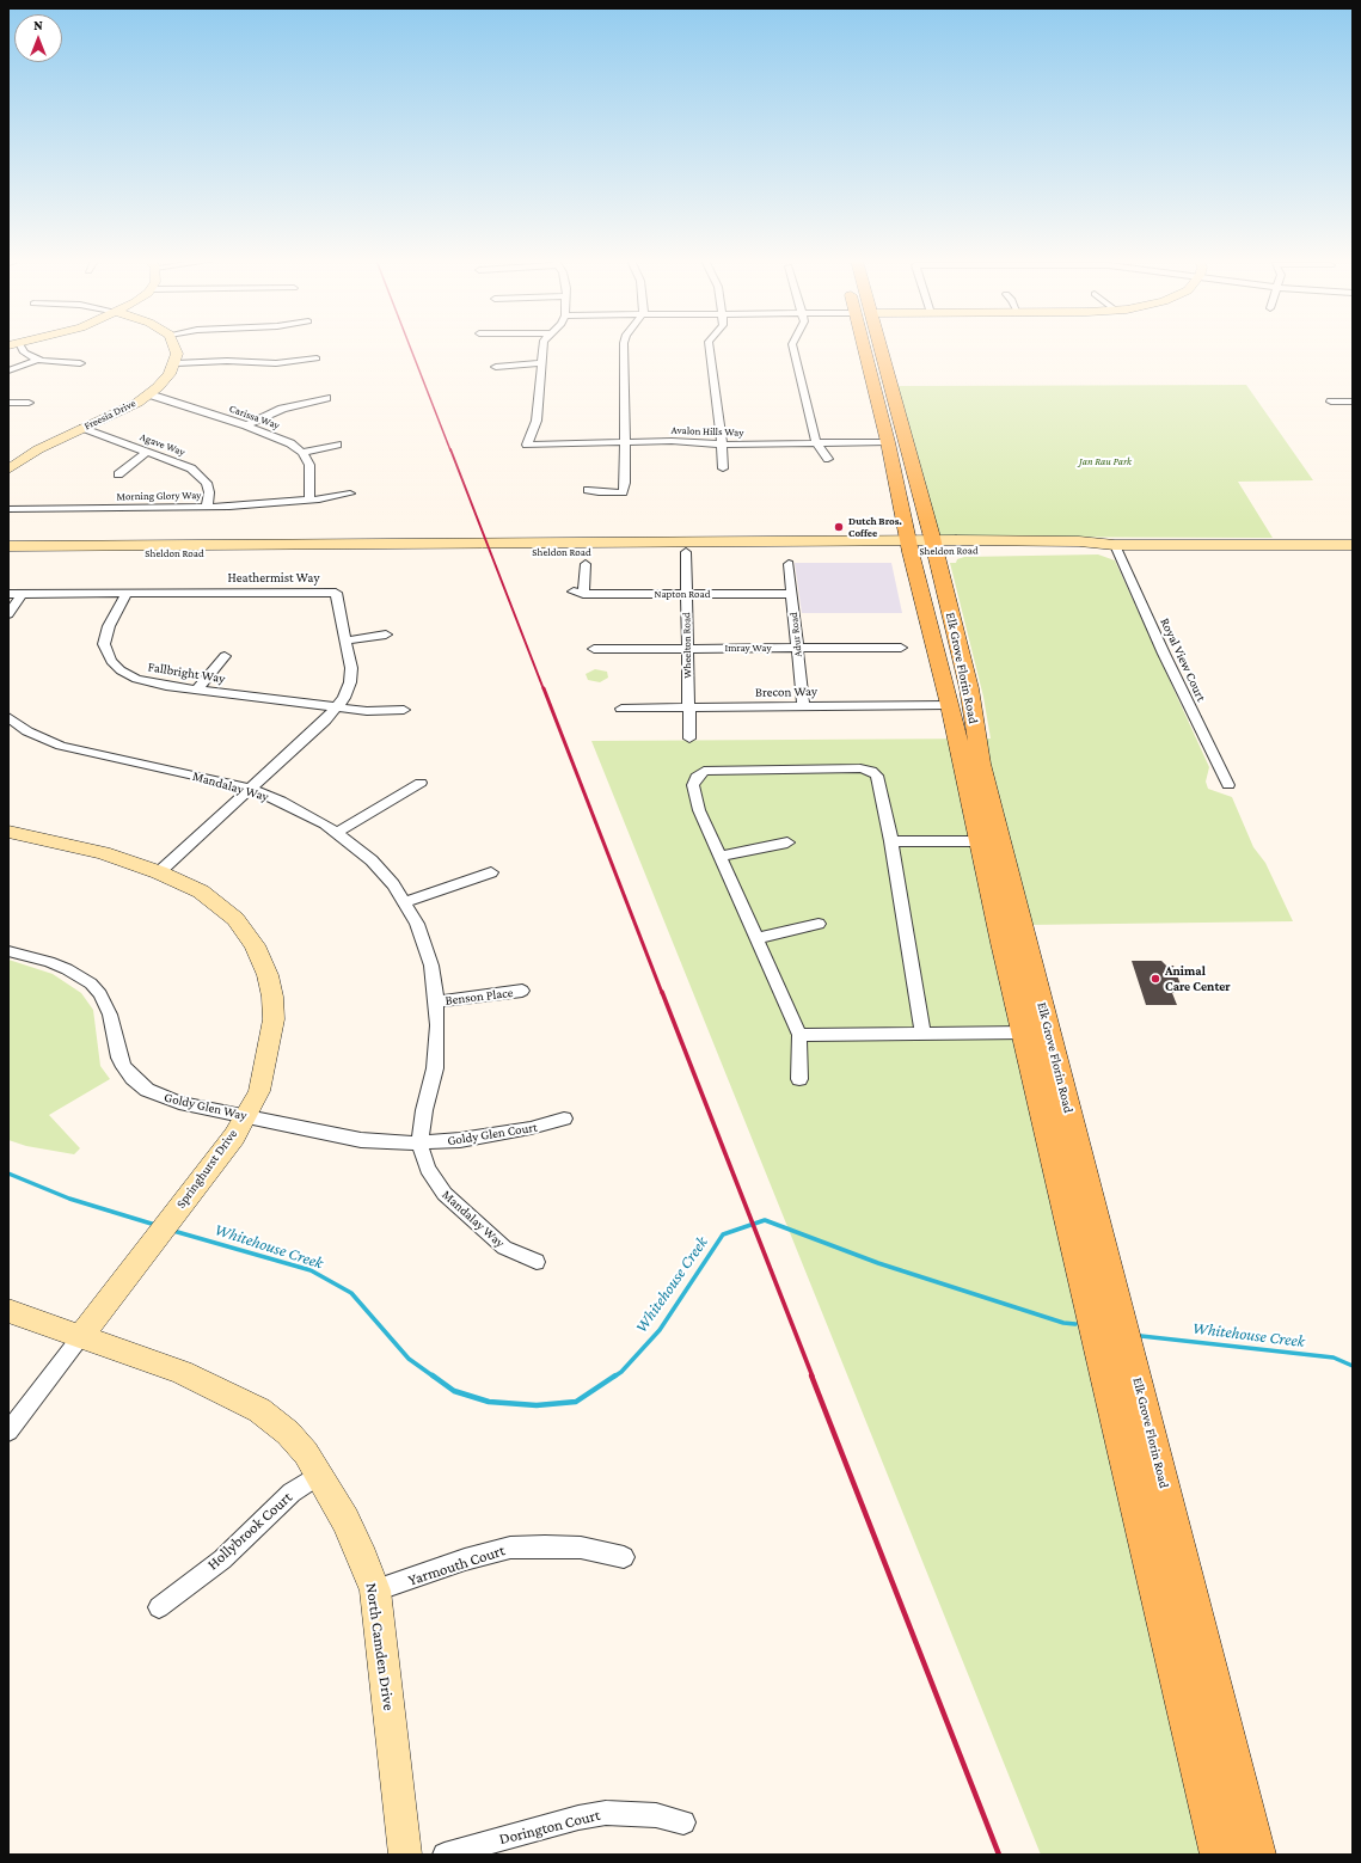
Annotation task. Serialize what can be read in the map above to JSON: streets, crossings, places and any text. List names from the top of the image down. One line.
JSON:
{"streets":{"main road":["Elk Grove Florin Road"],"street":["Freesia Drive","Carissa Way","Avalon Hills Way","Agave Way","Morning Glory Way","Sheldon Road","Heathermist Way","Napton Road","Adur Road","Wheelton Road","Imray Way","Royal View Court","Fallbright Way","Brecon Way","Mandalay Way","Benson Place","Goldy Glen Way","Goldy Glen Court","Springhurst Drive","Hollybrook Court","Yarmouth Court","North Camden Drive","Dorington Court"]},"crossings":[["Freesia Drive","Carissa Way"],["Freesia Drive","Agave Way"],["Avalon Hills Way","Elk Grove Florin Road"],["Agave Way","Morning Glory Way"],["Sheldon Road","Wheelton Road"],["Sheldon Road","Royal View Court"],["Sheldon Road","Elk Grove Florin Road"],["Heathermist Way","Fallbright Way"],["Heathermist Way","Mandalay Way"],["Heathermist Way","Springhurst Drive"],["Napton Road","Adur Road"],["Napton Road","Wheelton Road"],["Adur Road","Imray Way"],["Adur Road","Brecon Way"],["Wheelton Road","Imray Way"],["Wheelton Road","Brecon Way"],["Elk Grove Florin Road","Brecon Way"],["Mandalay Way","Benson Place"],["Mandalay Way","Goldy Glen Way"],["Mandalay Way","Goldy Glen Court"],["Goldy Glen Way","Goldy Glen Court"],["Goldy Glen Way","Springhurst Drive"],["Springhurst Drive","North Camden Drive"],["Hollybrook Court","North Camden Drive"],["Yarmouth Court","North Camden Drive"]],"water":["Whitehouse Creek"],"parks":["Jan Rau Park"],"places":["Dutch Bros. Coffee","Animal Care Center"],"north":"top"}
